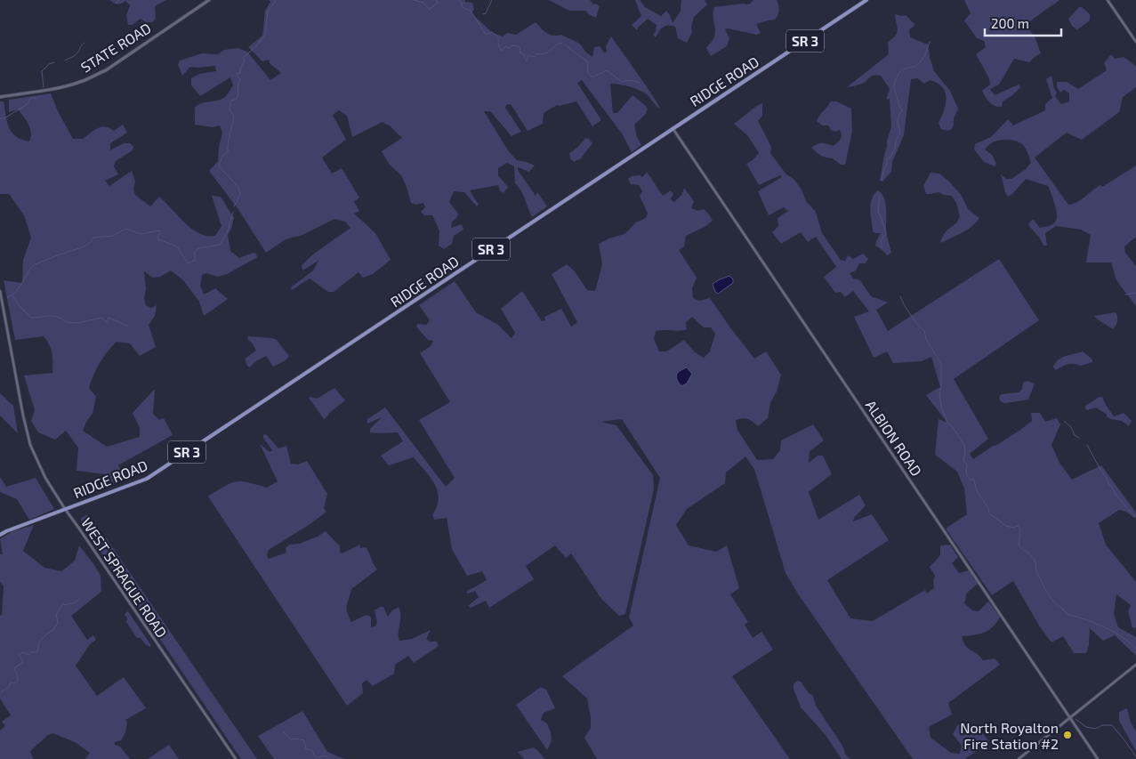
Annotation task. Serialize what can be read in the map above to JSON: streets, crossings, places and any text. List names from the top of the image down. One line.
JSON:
{"streets":{"main road":["SR 3","STATE ROAD","RIDGE ROAD"],"street":["ALBION ROAD","WEST SPRAGUE ROAD"]},"crossings":[["RIDGE ROAD","ALBION ROAD"],["RIDGE ROAD","WEST SPRAGUE ROAD"]],"places":["North Royalton Fire Station #2"],"scale_bar":"200 m"}
